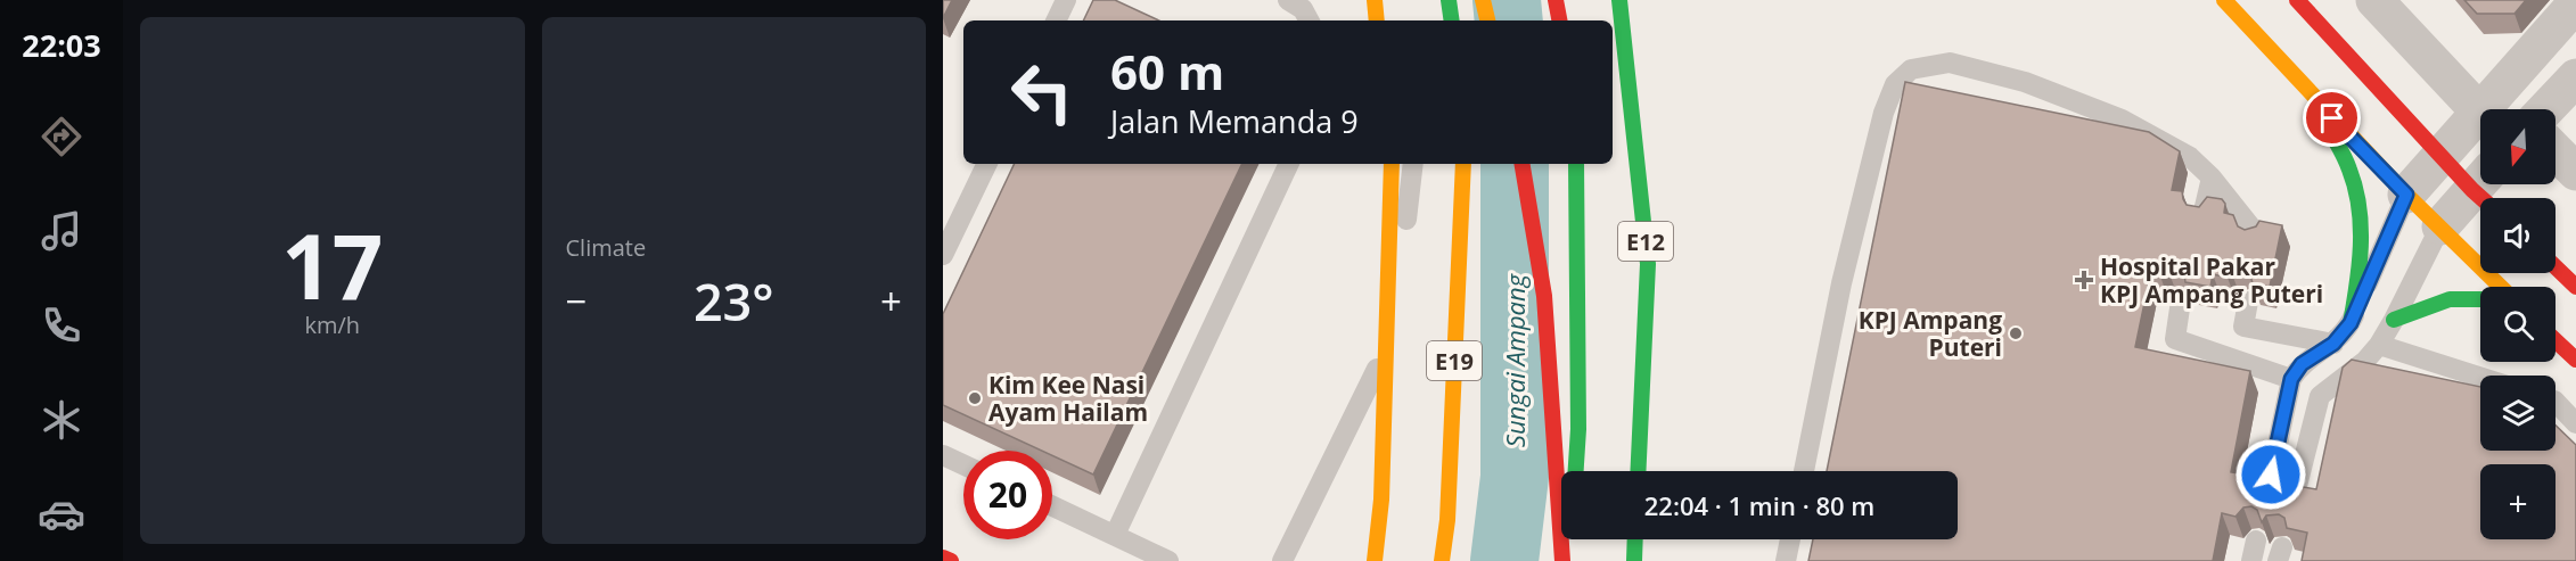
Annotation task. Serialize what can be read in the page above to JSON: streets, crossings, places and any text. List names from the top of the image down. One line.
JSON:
{"streets":{"main road":["E12","E19"]},"water":["Sungai Ampang"],"places":{"health":["Hospital Pakar KPJ Ampang Puteri"],"other":["KPJ Ampang Puteri","Kim Kee Nasi Ayam Hailam"]},"north":"bottom","page":{"tabs":"22:03","tile":[["17","km/h"],"Climate"],"turn":["60 m","Jalan Memanda 9"],"map_buttons":"+","heat":["−","23°","+"],"limit":"20","trip":"22:04 · 1 min · 80 m"}}
